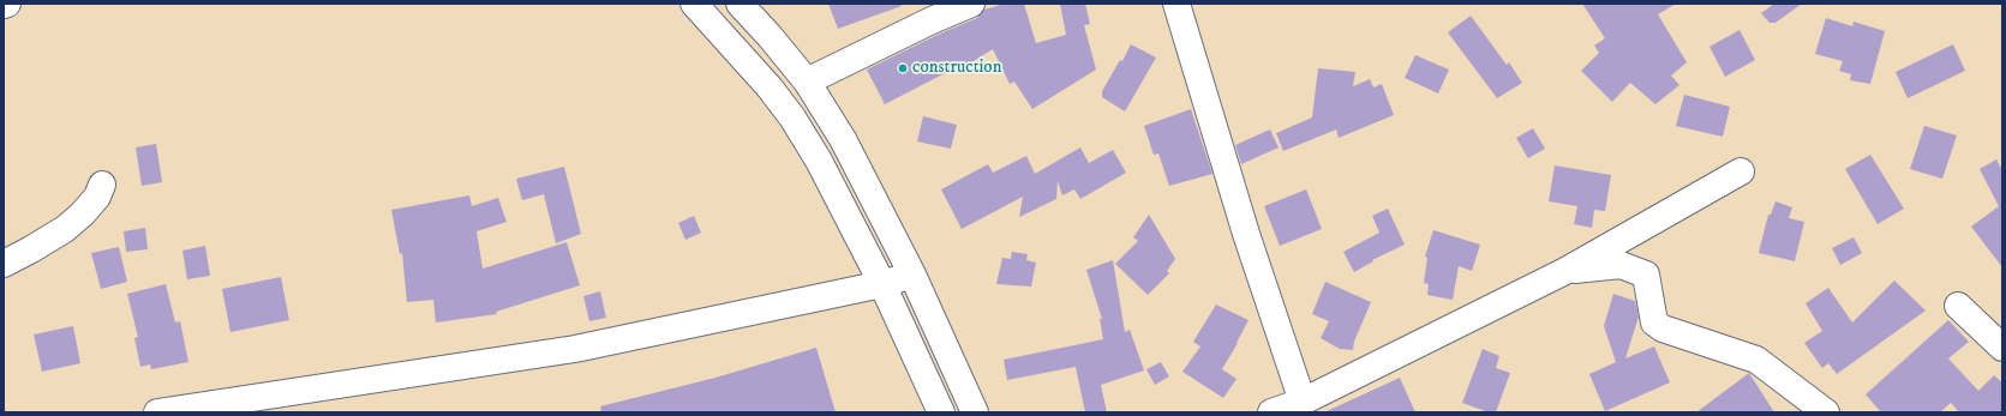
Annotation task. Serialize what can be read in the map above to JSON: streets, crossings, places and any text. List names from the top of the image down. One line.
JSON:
{"places":["construction"]}
